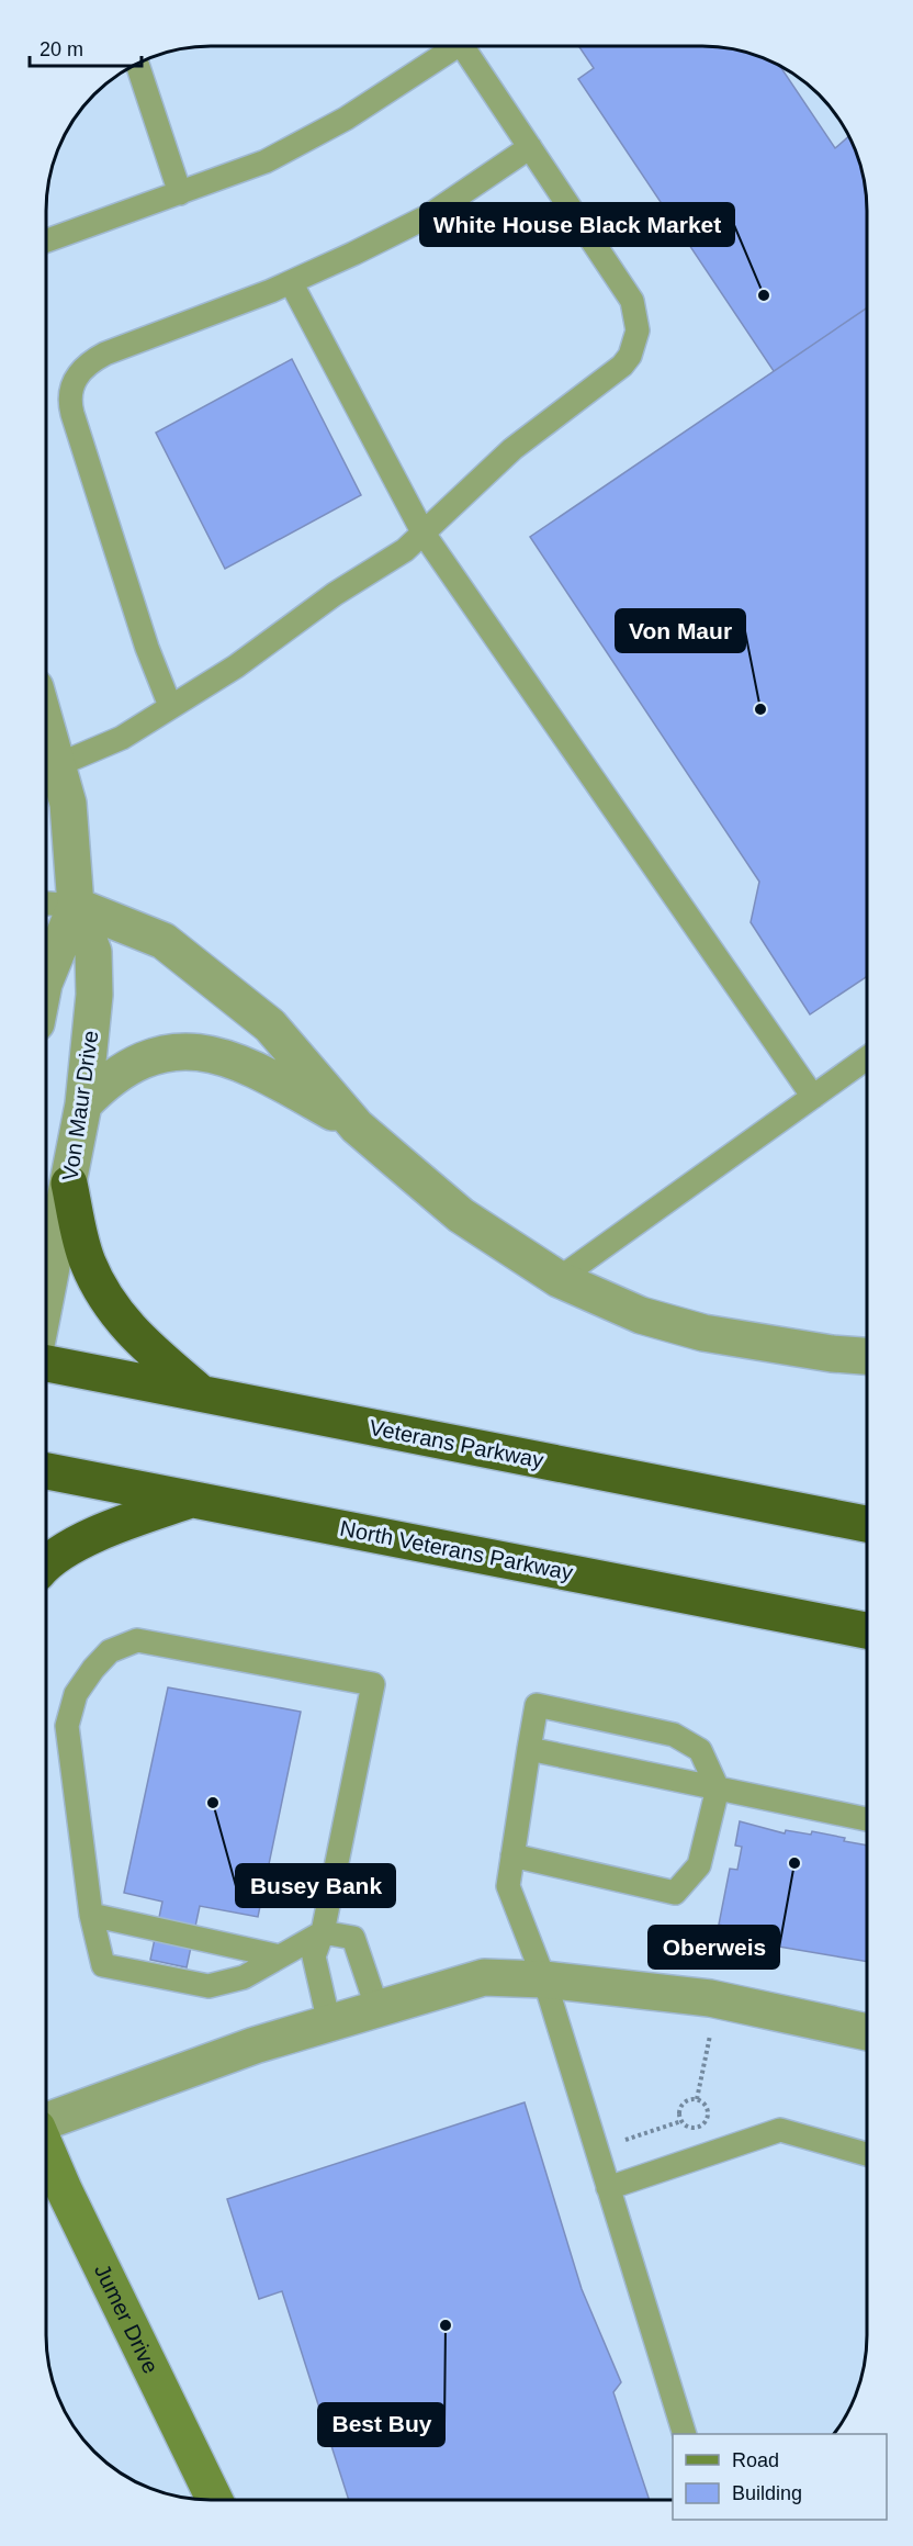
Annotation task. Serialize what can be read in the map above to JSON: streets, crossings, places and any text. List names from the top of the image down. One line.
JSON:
{"streets":{"highway":["Veterans Parkway","North Veterans Parkway"],"street":["Von Maur Drive","Jumer Drive"]},"places":["White House Black Market","Von Maur","Busey Bank","Oberweis","Best Buy"],"legend":["Road","Building"],"scale_bar":"20 m"}
